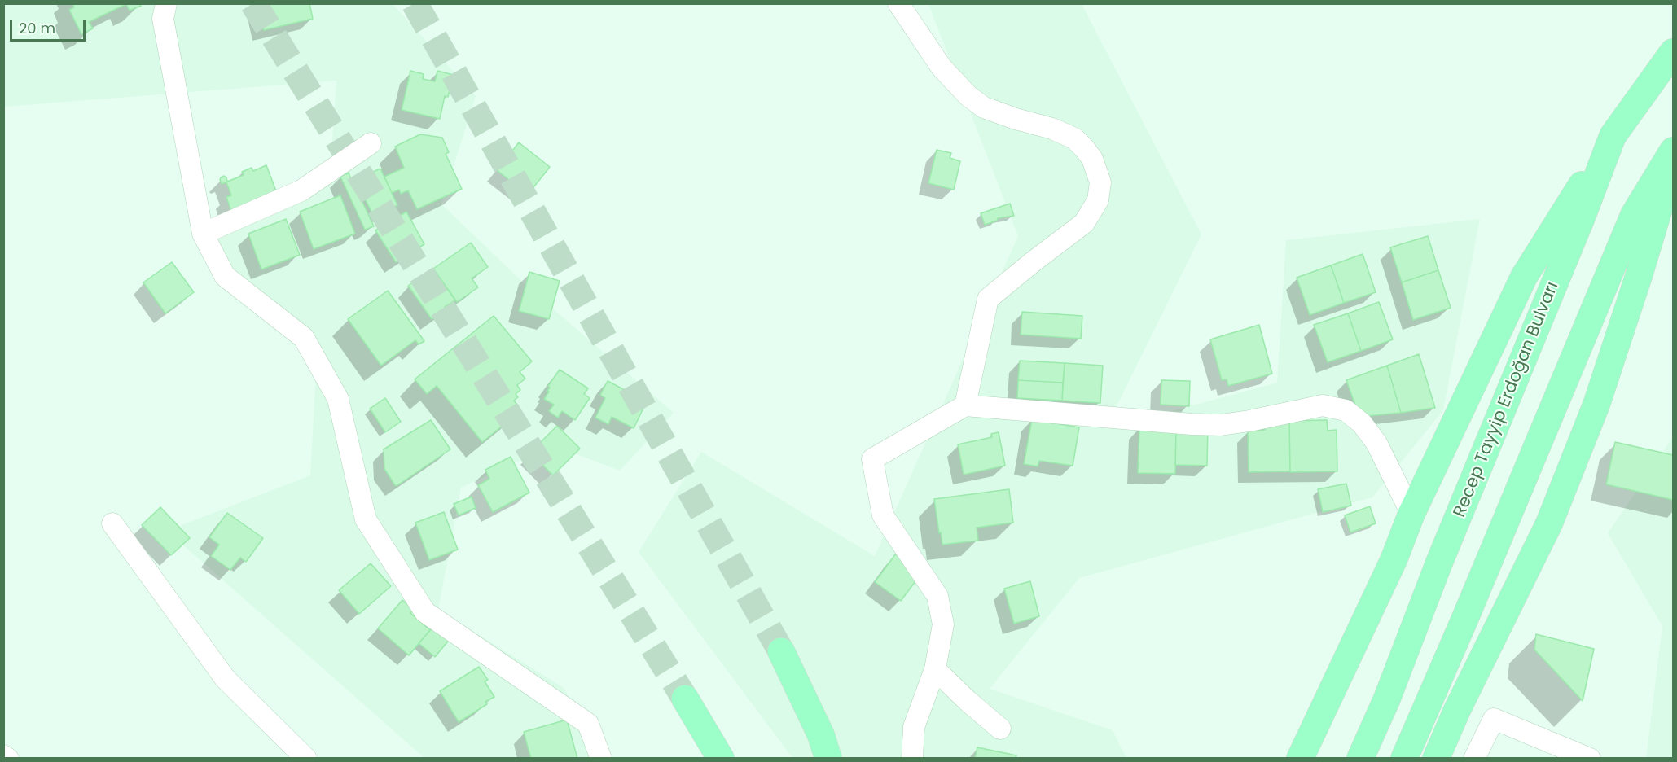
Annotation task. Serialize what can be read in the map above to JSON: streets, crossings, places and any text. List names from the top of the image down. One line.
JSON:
{"streets":{"main road":["Recep Tayyip Erdoğan Bulvarı"]},"scale_bar":"20 m"}
